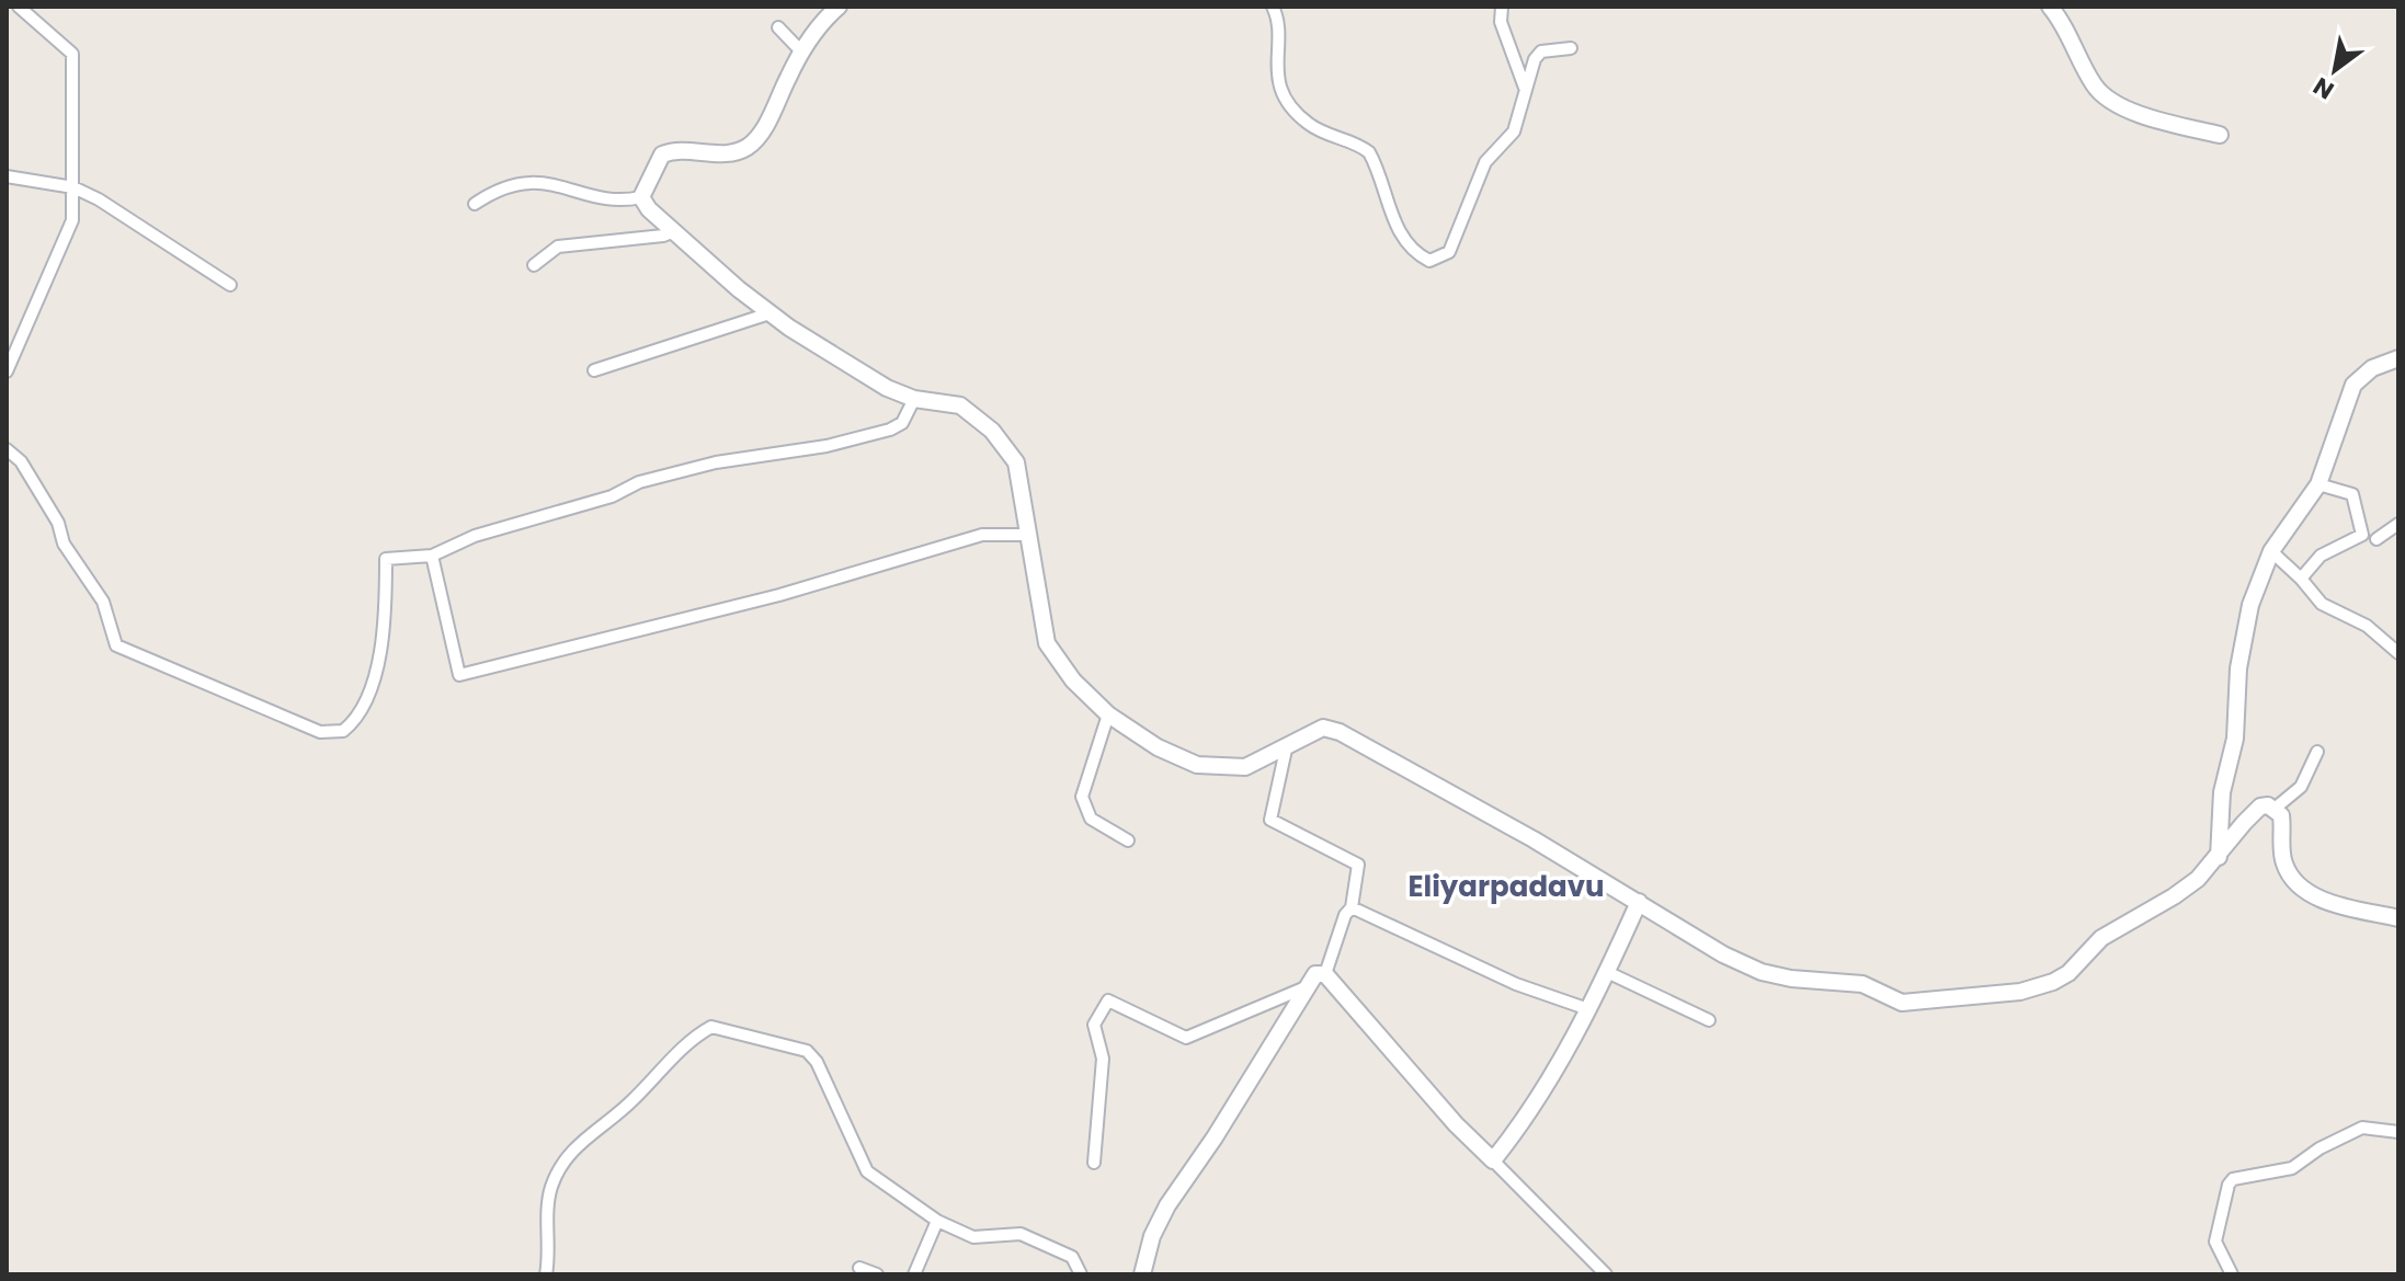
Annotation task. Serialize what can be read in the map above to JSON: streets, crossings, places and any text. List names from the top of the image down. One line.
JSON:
{"districts":["Eliyarpadavu"],"north":"bottom left"}
